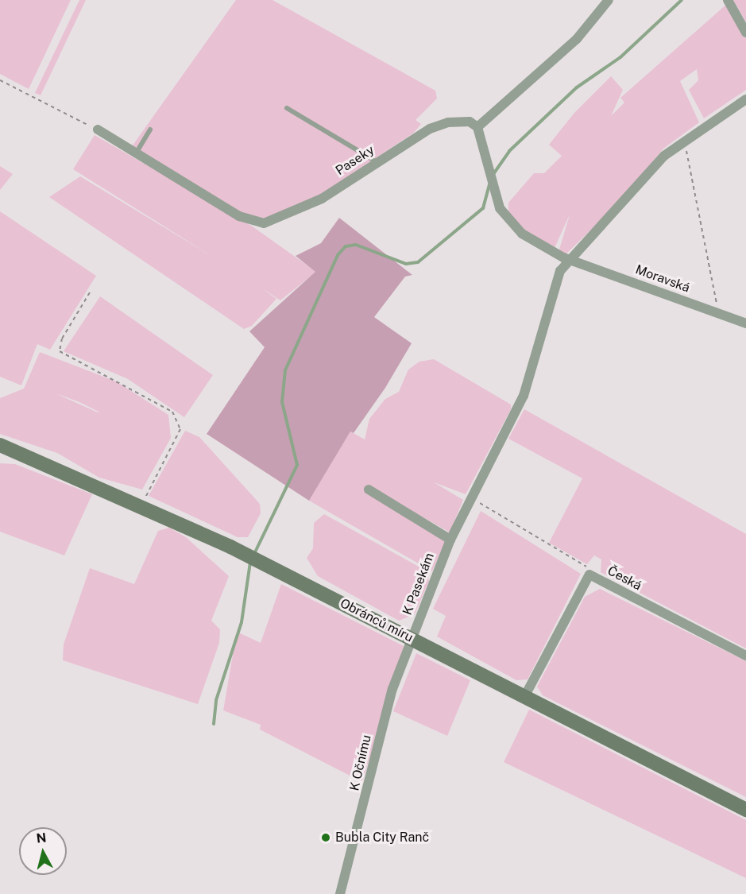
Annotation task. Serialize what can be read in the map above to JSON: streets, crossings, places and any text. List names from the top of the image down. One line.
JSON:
{"streets":{"main road":["Obránců míru"],"street":["Paseky","Moravská","Česká","K Pasekám","K Očnímu"]},"crossings":[["Česká","Obránců míru"],["K Pasekám","Obránců míru"],["K Pasekám","K Očnímu"],["Obránců míru","K Očnímu"]],"places":["Bubla City Ranč"],"north":"top"}
